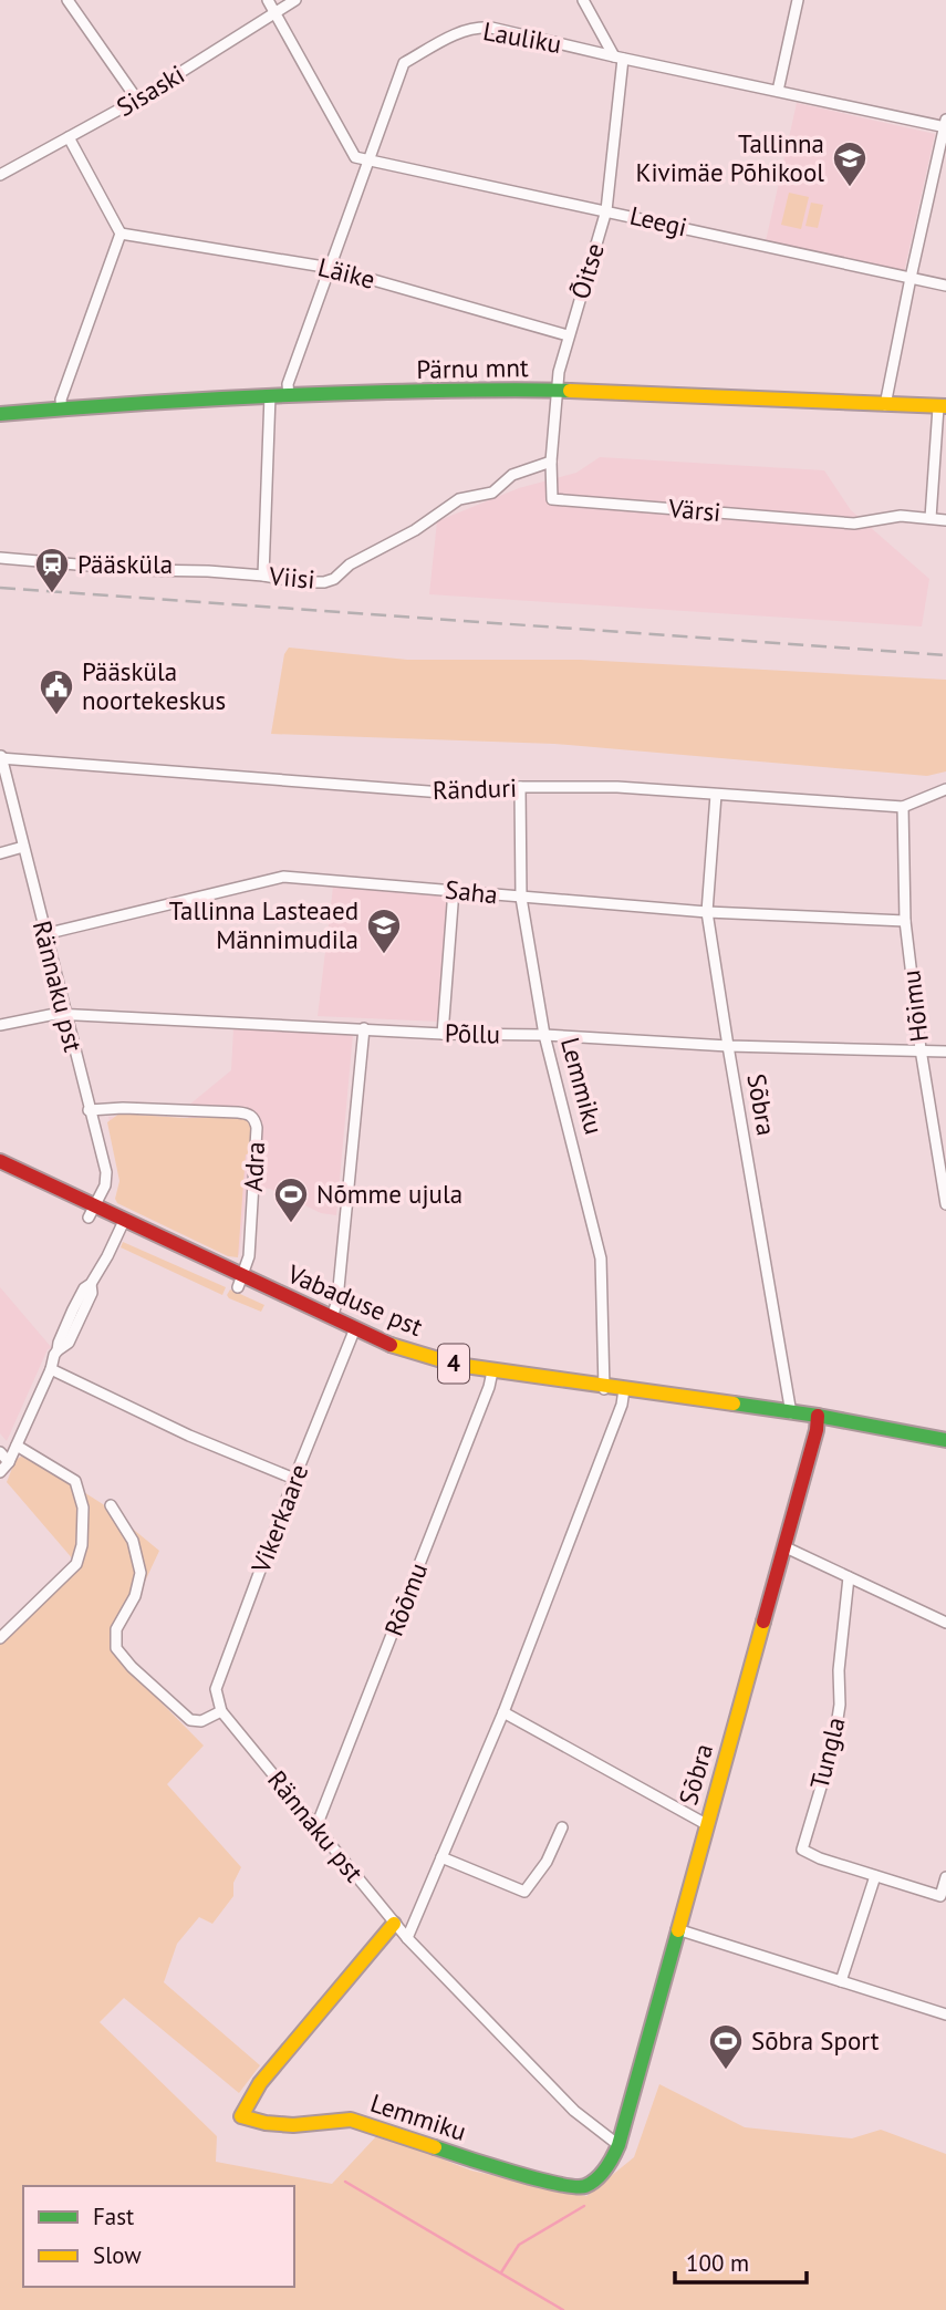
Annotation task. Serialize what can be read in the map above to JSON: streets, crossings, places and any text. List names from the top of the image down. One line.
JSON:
{"streets":{"main road":["Pärnu mnt","Lemmiku","Sõbra","Vabaduse pst","4"],"street":["Lauliku","Sisaski","Leegi","Õitse","Läike","Värsi","Viisi","Ränduri","Saha","Rännaku pst","Hõimu","Põllu","Adra","Vikerkaare","Rõõmu","Tungla"]},"crossings":[["Lauliku","Leegi"],["Lauliku","Õitse"],["Lauliku","Läike"],["Lauliku","Pärnu mnt"],["Leegi","Õitse"],["Õitse","Läike"],["Õitse","Pärnu mnt"],["Õitse","Värsi"],["Pärnu mnt","Värsi"],["Värsi","Viisi"],["Ränduri","Rännaku pst"],["Ränduri","Hõimu"],["Ränduri","Lemmiku"],["Ränduri","Sõbra"],["Saha","Rännaku pst"],["Saha","Hõimu"],["Saha","Lemmiku"],["Saha","Sõbra"],["Rännaku pst","Põllu"],["Rännaku pst","Lemmiku"],["Rännaku pst","Sõbra"],["Rännaku pst","Adra"],["Rännaku pst","Vabaduse pst"],["Rännaku pst","Vikerkaare"],["Rännaku pst","Rõõmu"],["Hõimu","Põllu"],["Põllu","Lemmiku"],["Põllu","Sõbra"],["Lemmiku","Sõbra"],["Lemmiku","Vabaduse pst"],["Sõbra","Vabaduse pst"],["Adra","Vabaduse pst"],["Vabaduse pst","Vikerkaare"],["Vabaduse pst","Rõõmu"]],"places":{"school or university":["Tallinna Kivimäe Põhikool","Tallinna Lasteaed Männimudila"],"station":["Pääsküla"],"public building":["Pääsküla noortekeskus"],"sports":["Nõmme ujula","Sõbra Sport"]},"legend":["Fast","Slow"],"scale_bar":"100 m"}
